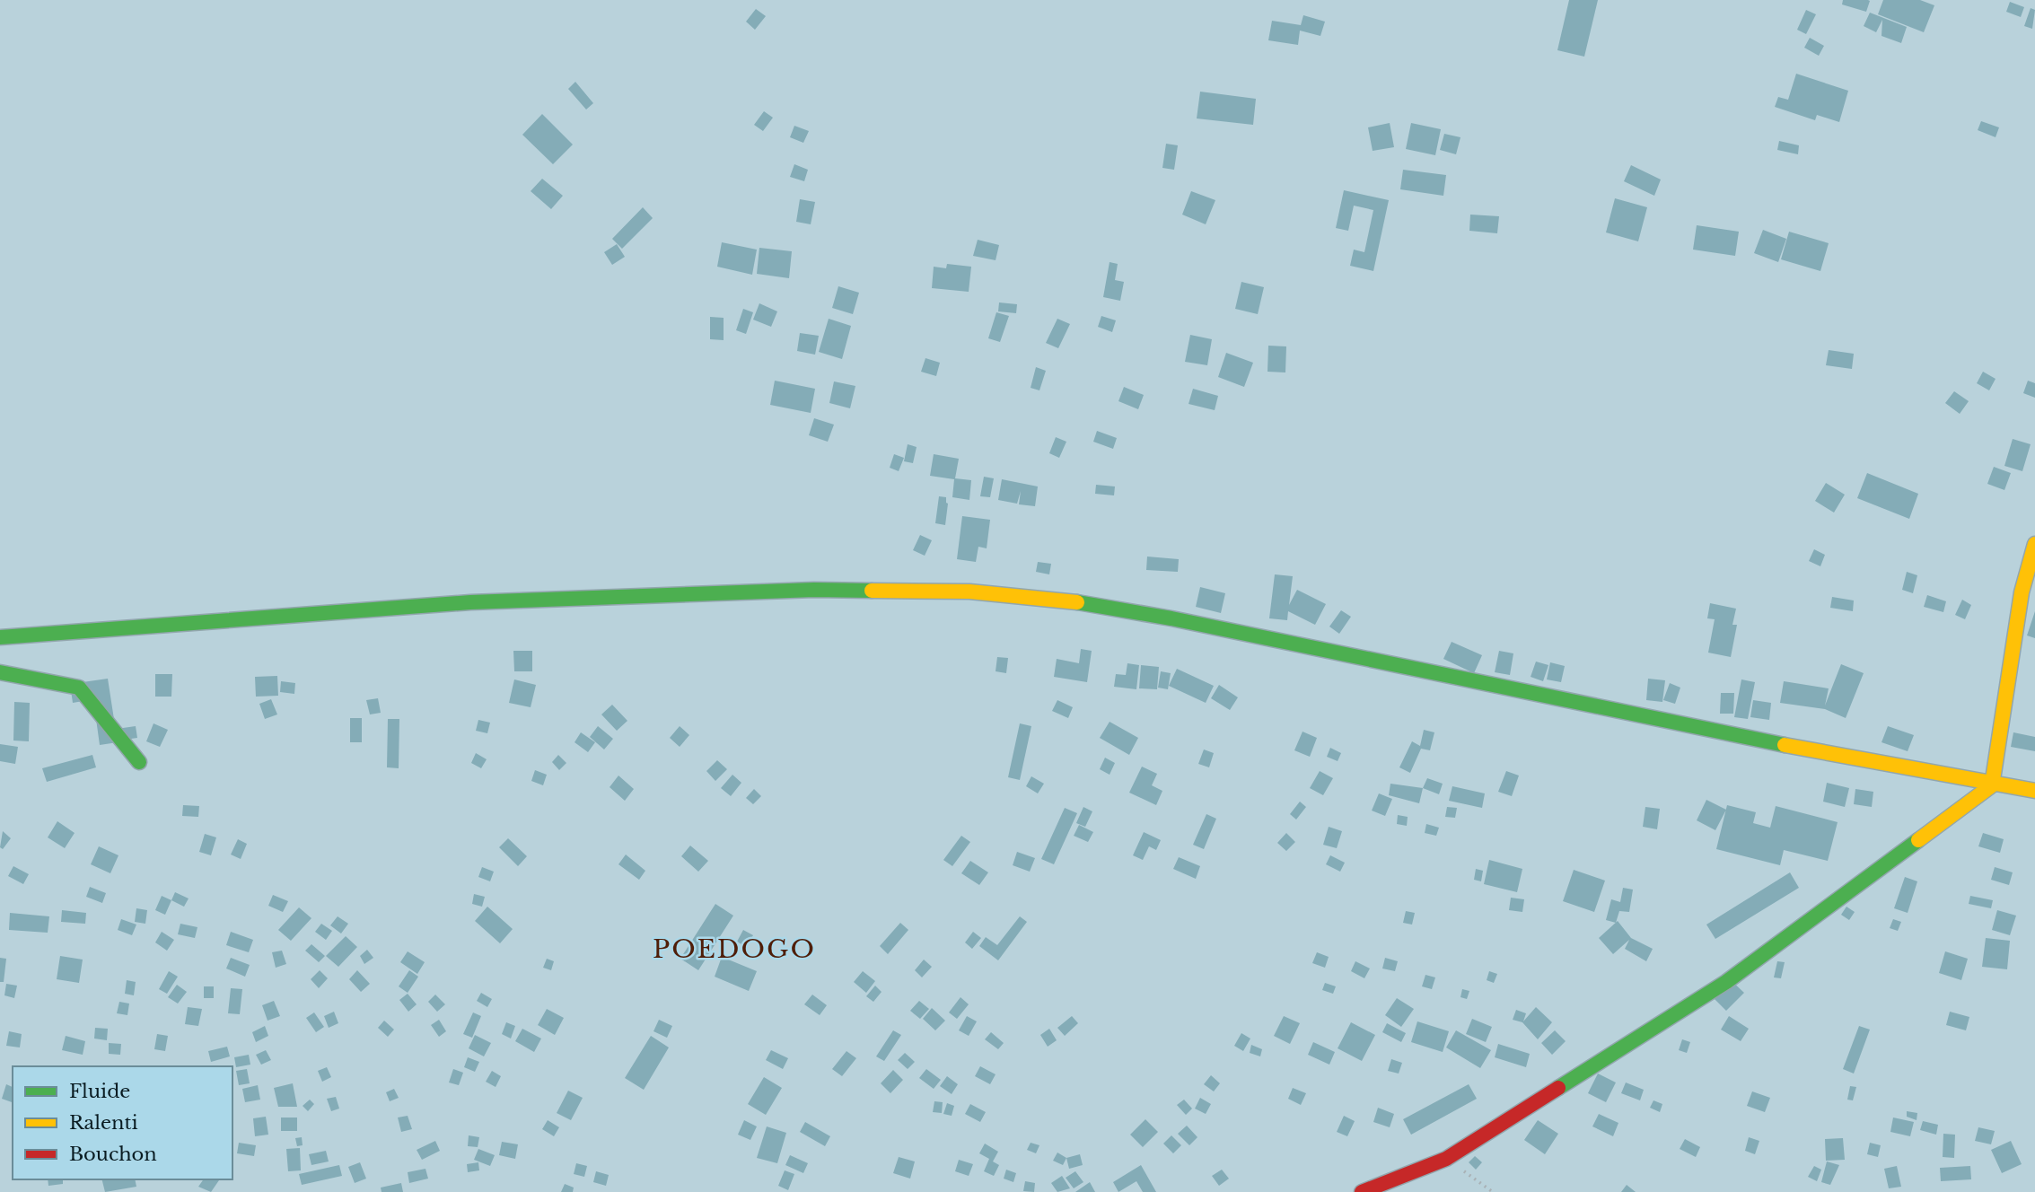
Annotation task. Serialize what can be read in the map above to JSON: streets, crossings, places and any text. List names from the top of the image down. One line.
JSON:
{"districts":["POEDOGO"],"legend":["Fluide","Ralenti","Bouchon"]}
